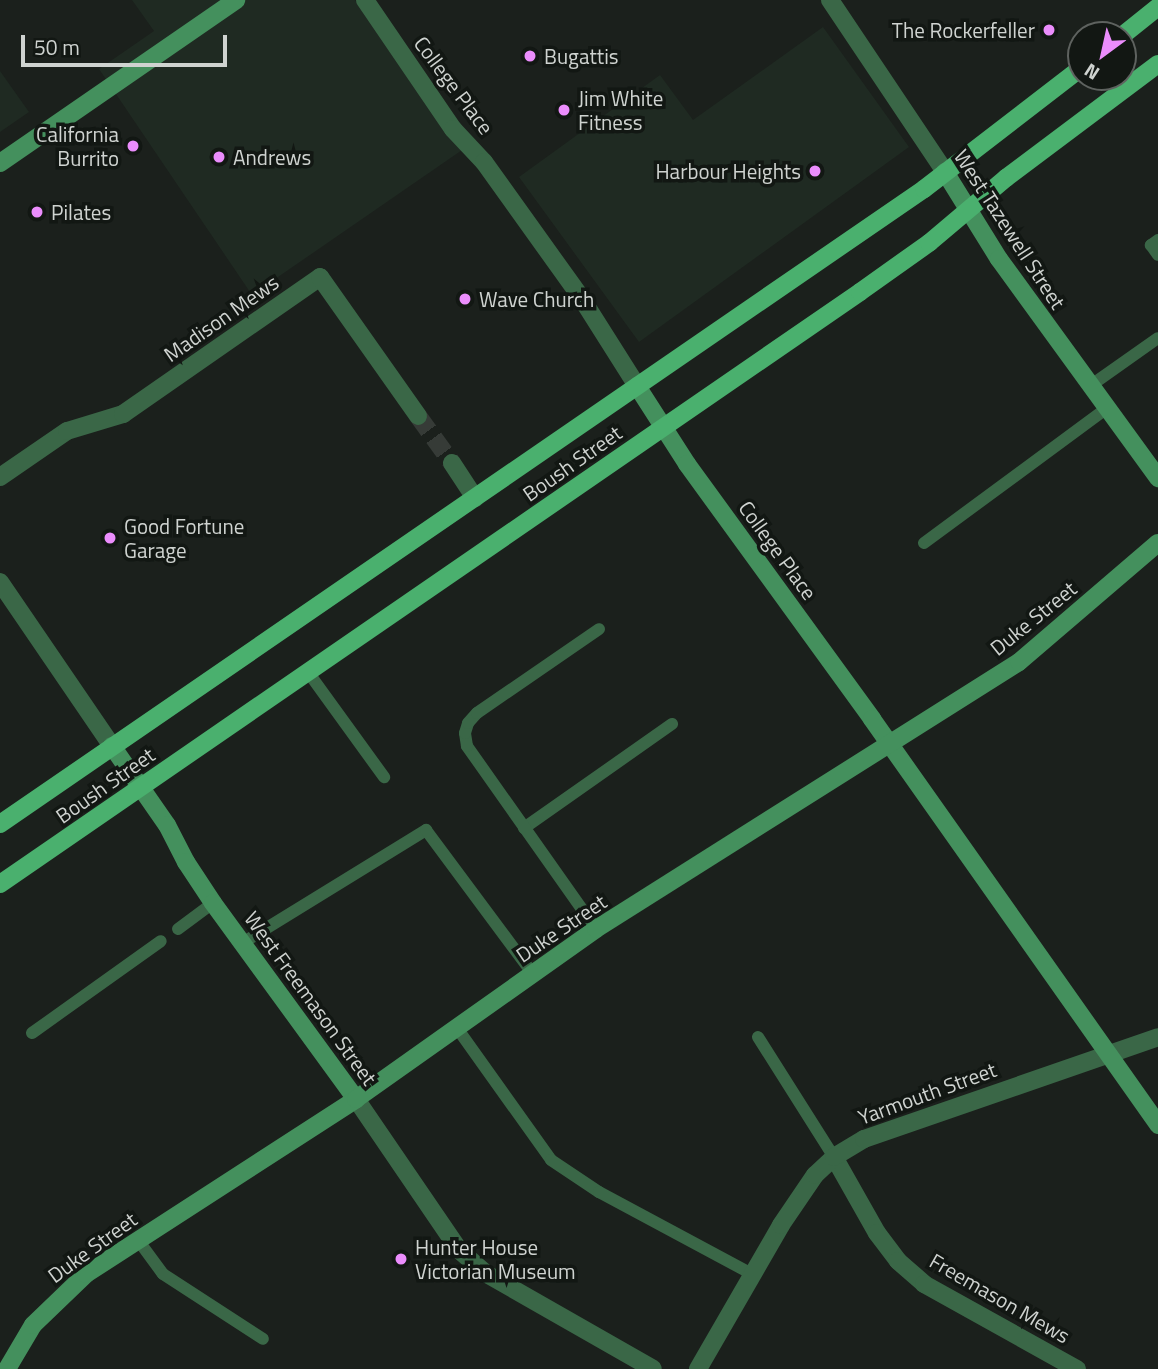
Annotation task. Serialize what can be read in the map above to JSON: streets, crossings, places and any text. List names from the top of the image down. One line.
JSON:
{"streets":{"main road":["Boush Street"],"street":["College Place","West Tazewell Street","Madison Mews","Duke Street","West Freemason Street","Yarmouth Street","Freemason Mews"]},"crossings":[["College Place","Boush Street"],["College Place","Duke Street"],["College Place","Yarmouth Street"],["West Tazewell Street","Boush Street"],["Boush Street","West Freemason Street"],["Duke Street","West Freemason Street"],["Yarmouth Street","Freemason Mews"]],"places":["The Rockerfeller","Bugattis","Jim White Fitness","California Burrito","Andrews","Harbour Heights","Pilates","Wave Church","Good Fortune Garage","Hunter House Victorian Museum"],"scale_bar":"50 m","north":"bottom left"}
